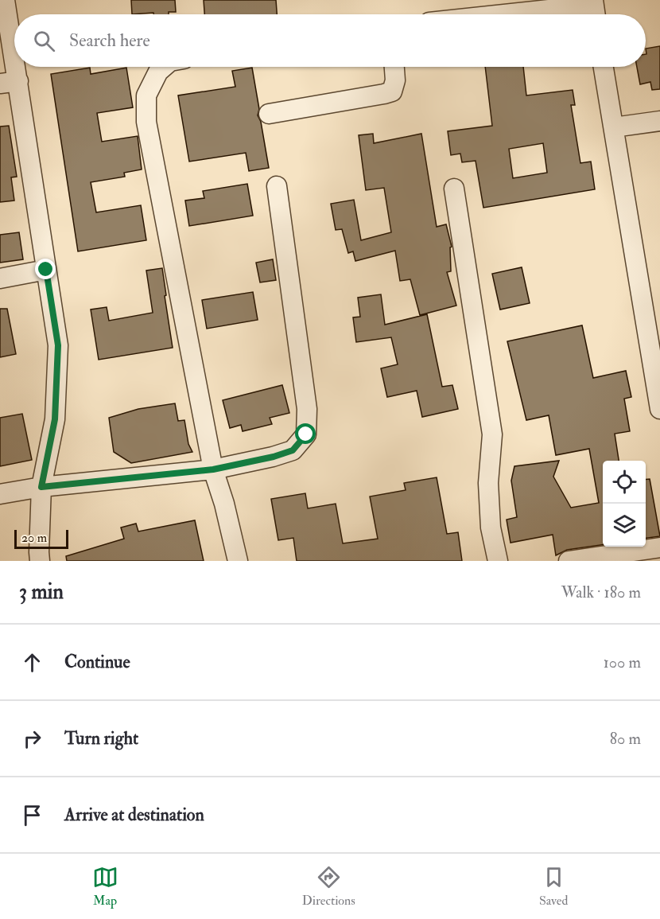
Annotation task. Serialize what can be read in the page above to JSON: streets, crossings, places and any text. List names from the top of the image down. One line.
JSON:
{"scale_bar":"20 m","page":{"search":"Search here","scale":"20 m","heading":["3 min","Walk · 180 m"],"list":[["Continue","100 m"],["Turn right","80 m"],"Arrive at destination"],"nav":["Map","Directions","Saved"]}}
